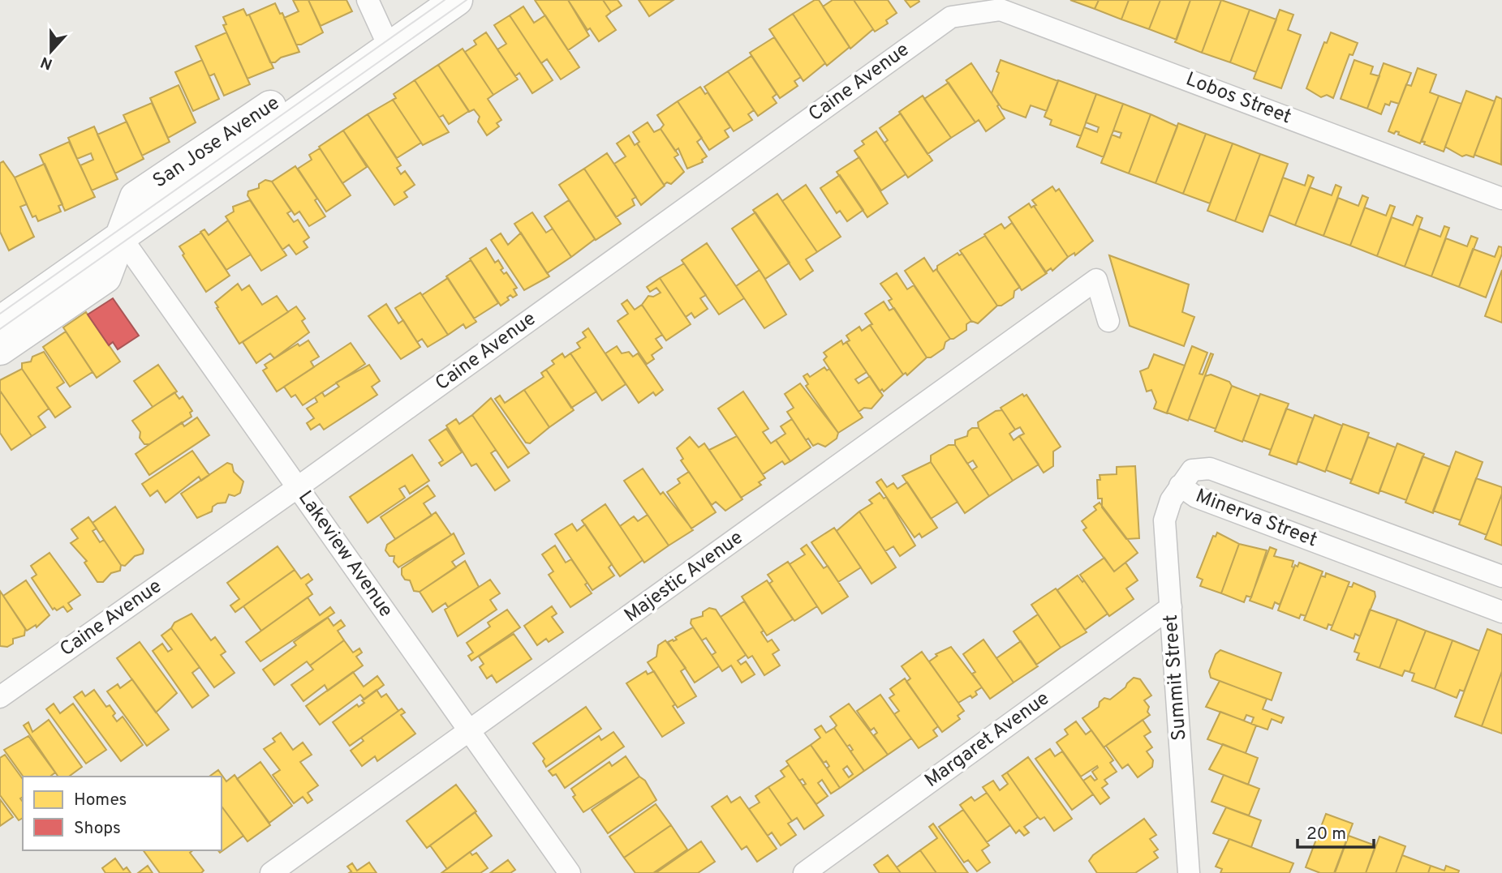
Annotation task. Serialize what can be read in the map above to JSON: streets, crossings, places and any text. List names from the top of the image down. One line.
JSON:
{"streets":{"main road":["San Jose Avenue"],"street":["Caine Avenue","Lobos Street","Minerva Street","Lakeview Avenue","Majestic Avenue","Summit Street","Margaret Avenue"]},"crossings":[["Caine Avenue","Lobos Street"],["Caine Avenue","Lakeview Avenue"],["San Jose Avenue","Lakeview Avenue"],["Minerva Street","Summit Street"],["Lakeview Avenue","Majestic Avenue"],["Summit Street","Margaret Avenue"]],"legend":["Homes","Shops"],"scale_bar":"20 m","north":"bottom"}
